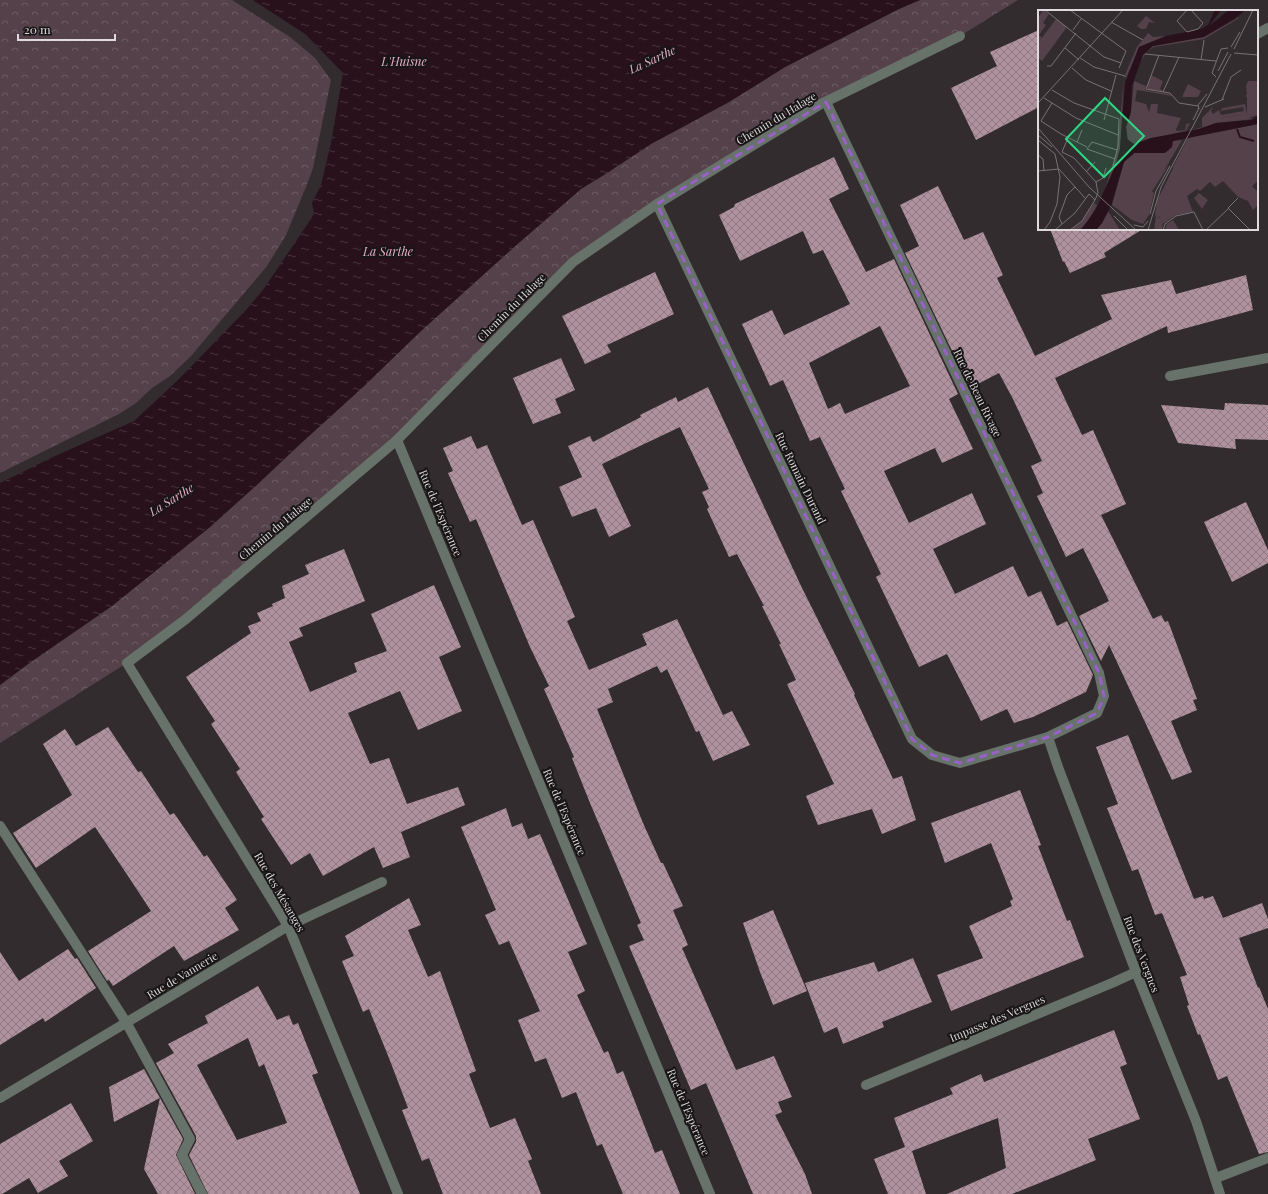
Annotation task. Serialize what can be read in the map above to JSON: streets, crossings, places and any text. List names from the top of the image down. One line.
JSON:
{"streets":{"street":["Chemin du Halage","Rue de Beau Rivage","Rue Romain Durand","Rue de l'Espérance","Rue des Mésanges","Rue des Vergnes","Rue de Vannerie","Impasse des Vergnes"]},"crossings":[["Chemin du Halage","Rue de Beau Rivage"],["Chemin du Halage","Rue Romain Durand"],["Chemin du Halage","Rue de l'Espérance"],["Chemin du Halage","Rue des Mésanges"],["Rue de Beau Rivage","Rue Romain Durand"],["Rue Romain Durand","Rue des Vergnes"],["Rue des Mésanges","Rue de Vannerie"],["Rue des Vergnes","Impasse des Vergnes"]],"water":["La Sarthe","L'Huisne"],"scale_bar":"20 m"}
